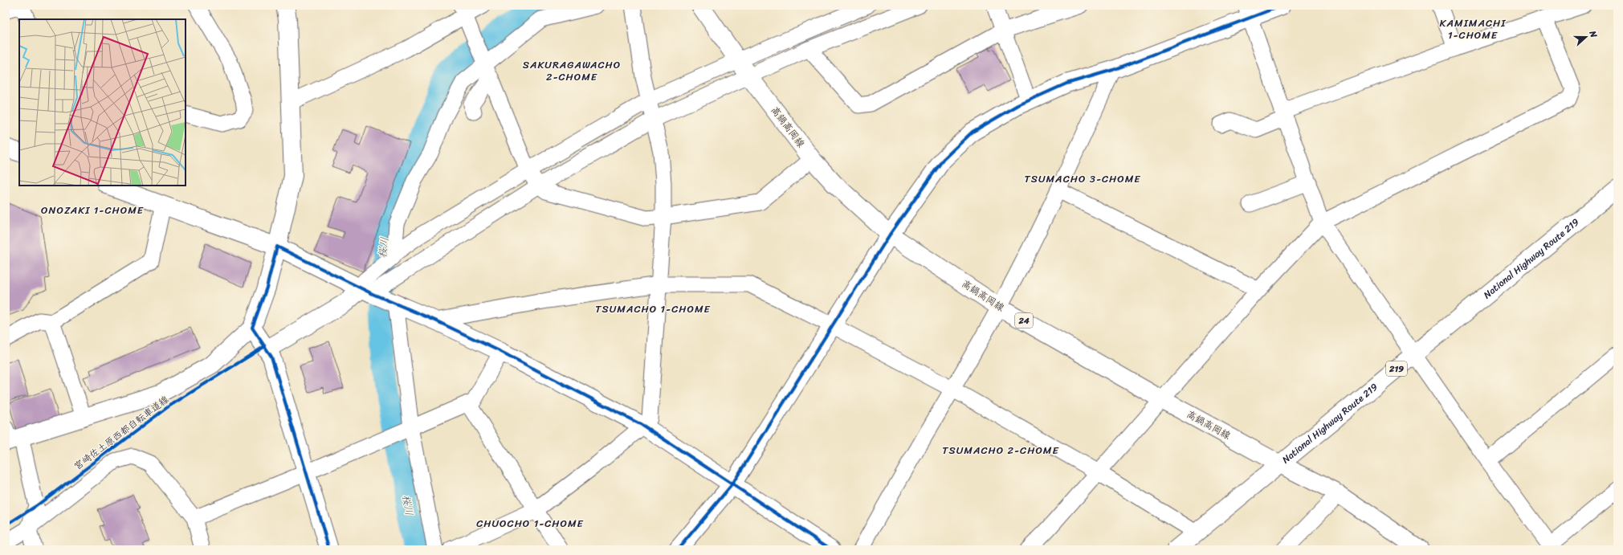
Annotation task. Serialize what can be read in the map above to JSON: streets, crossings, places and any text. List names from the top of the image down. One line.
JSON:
{"streets":{"main road":["高鍋高岡線","National Highway Route 219","24","219"],"cycle path":["宮崎佐土原西都自転車道線"]},"crossings":[["高鍋高岡線","National Highway Route 219"]],"districts":["KAMIMACHI 1-CHOME","SAKURAGAWACHO 2-CHOME","TSUMACHO 3-CHOME","ONOZAKI 1-CHOME","TSUMACHO 1-CHOME","TSUMACHO 2-CHOME","CHUOCHO 1-CHOME"],"water":["桜川"],"north":"right"}
